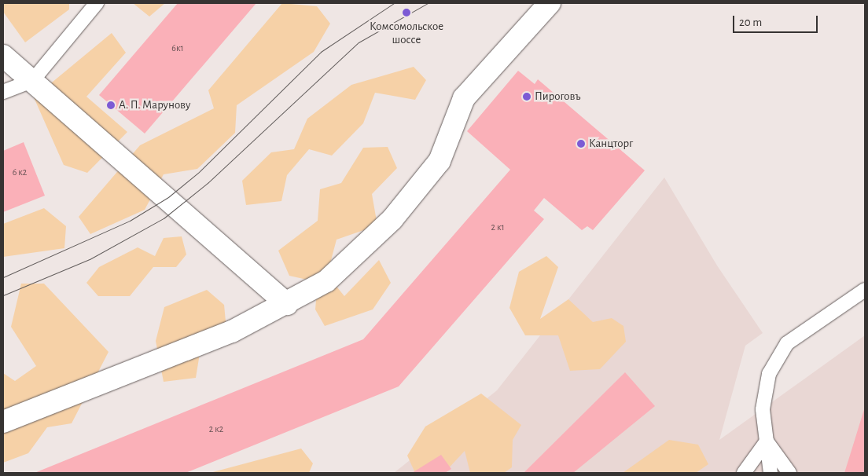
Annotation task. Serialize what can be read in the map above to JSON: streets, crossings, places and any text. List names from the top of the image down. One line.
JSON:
{"places":["Комсомольское шоссе","Пироговъ","А. П. Марунову","Канцторг"],"house_numbers":["6к1","6 к2","2 к1","2 к2"],"scale_bar":"20 m"}
